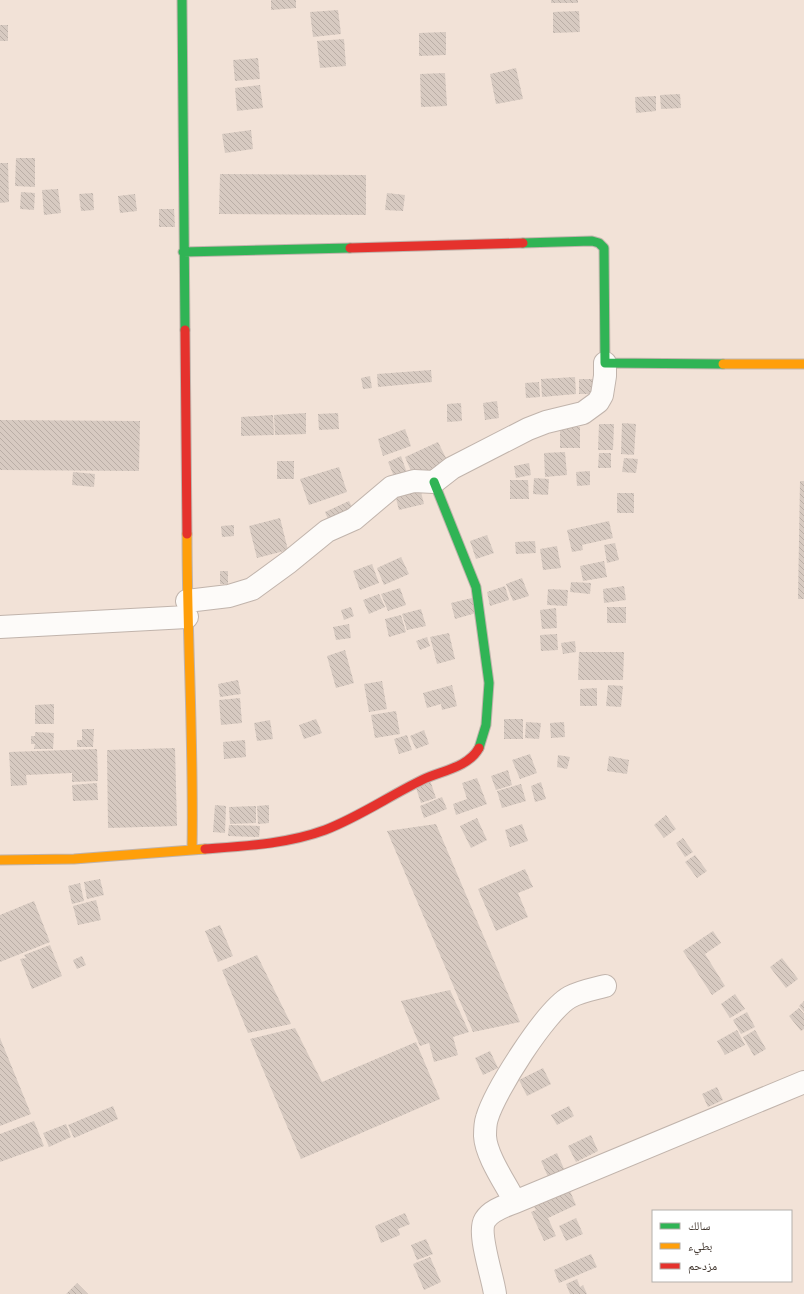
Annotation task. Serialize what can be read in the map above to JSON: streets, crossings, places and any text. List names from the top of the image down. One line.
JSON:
{"legend":["سالك","بطيء","مزدحم"]}
